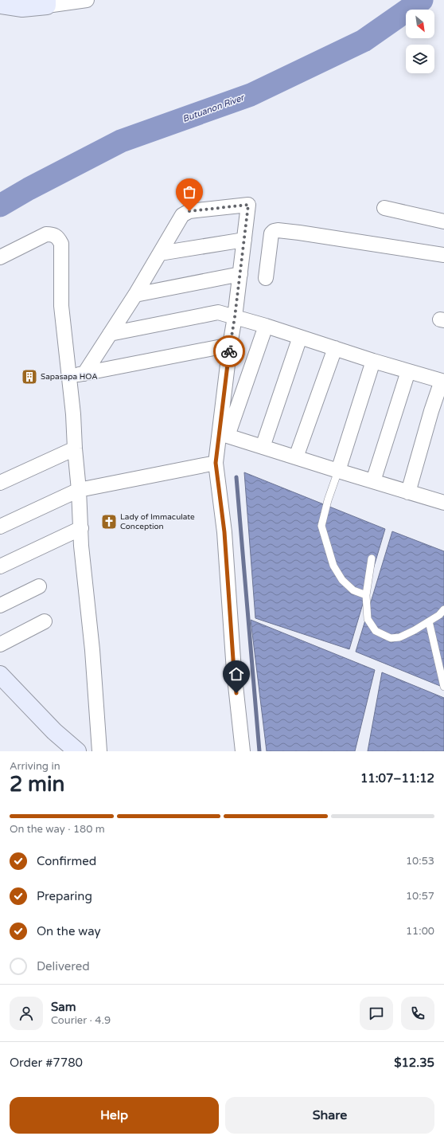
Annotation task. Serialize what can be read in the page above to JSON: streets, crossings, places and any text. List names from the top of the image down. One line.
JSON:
{"water":["Butuanon River"],"places":{"building":["Sapasapa HOA"],"church":["Lady of Immaculate Conception"]},"north":"bottom right","page":{"heading":["2 min","Arriving in","11:07–11:12"],"panel":["Sam","Courier · 4.9","Order #7780","$12.35"],"bar":"On the way · 180 m","list":[["Confirmed","10:53"],["Preparing","10:57"],["On the way","11:00"],"Delivered"],"buttons":["Help","Share"]}}
